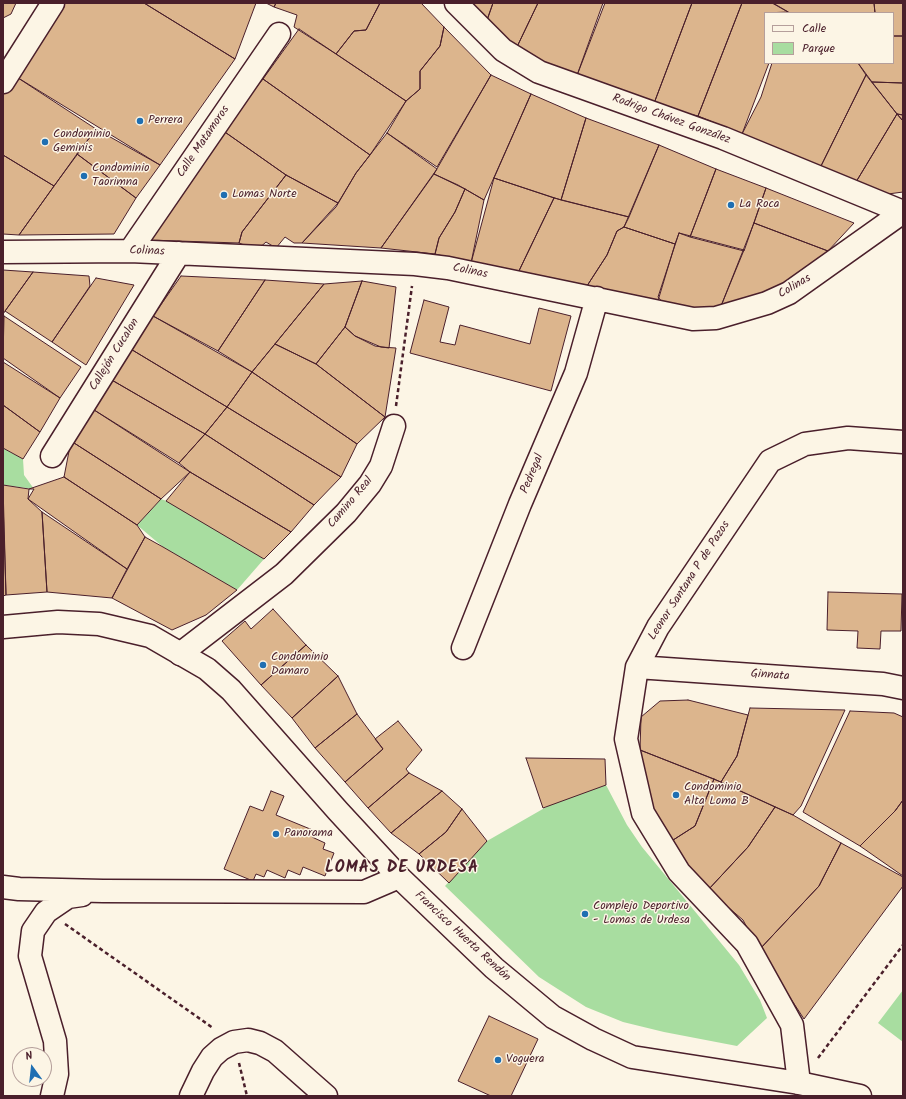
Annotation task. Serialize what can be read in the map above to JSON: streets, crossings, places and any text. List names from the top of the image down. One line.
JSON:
{"streets":{"street":["Rodrigo Chávez González","Calle Matamoros","Colinas","Callejón Cucalon","Pedregal","Camino Real","Leonor Santana P de Pazos","Ginnata","Francisco Huerta Rendón"]},"crossings":[["Rodrigo Chávez González","Colinas"],["Calle Matamoros","Colinas"],["Colinas","Callejón Cucalon"],["Colinas","Pedregal"],["Camino Real","Francisco Huerta Rendón"],["Leonor Santana P de Pazos","Ginnata"],["Leonor Santana P de Pazos","Francisco Huerta Rendón"]],"districts":["LOMAS DE URDESA"],"places":["Perrera","Condominio Geminis","Condominio Taorimna","Lomas Norte","La Roca","Condominio Damaro","Condominio Alta Loma B","Panorama","Complejo Deportivo - Lomas de Urdesa","Voguera"],"legend":["Calle","Parque"],"north":"top"}
